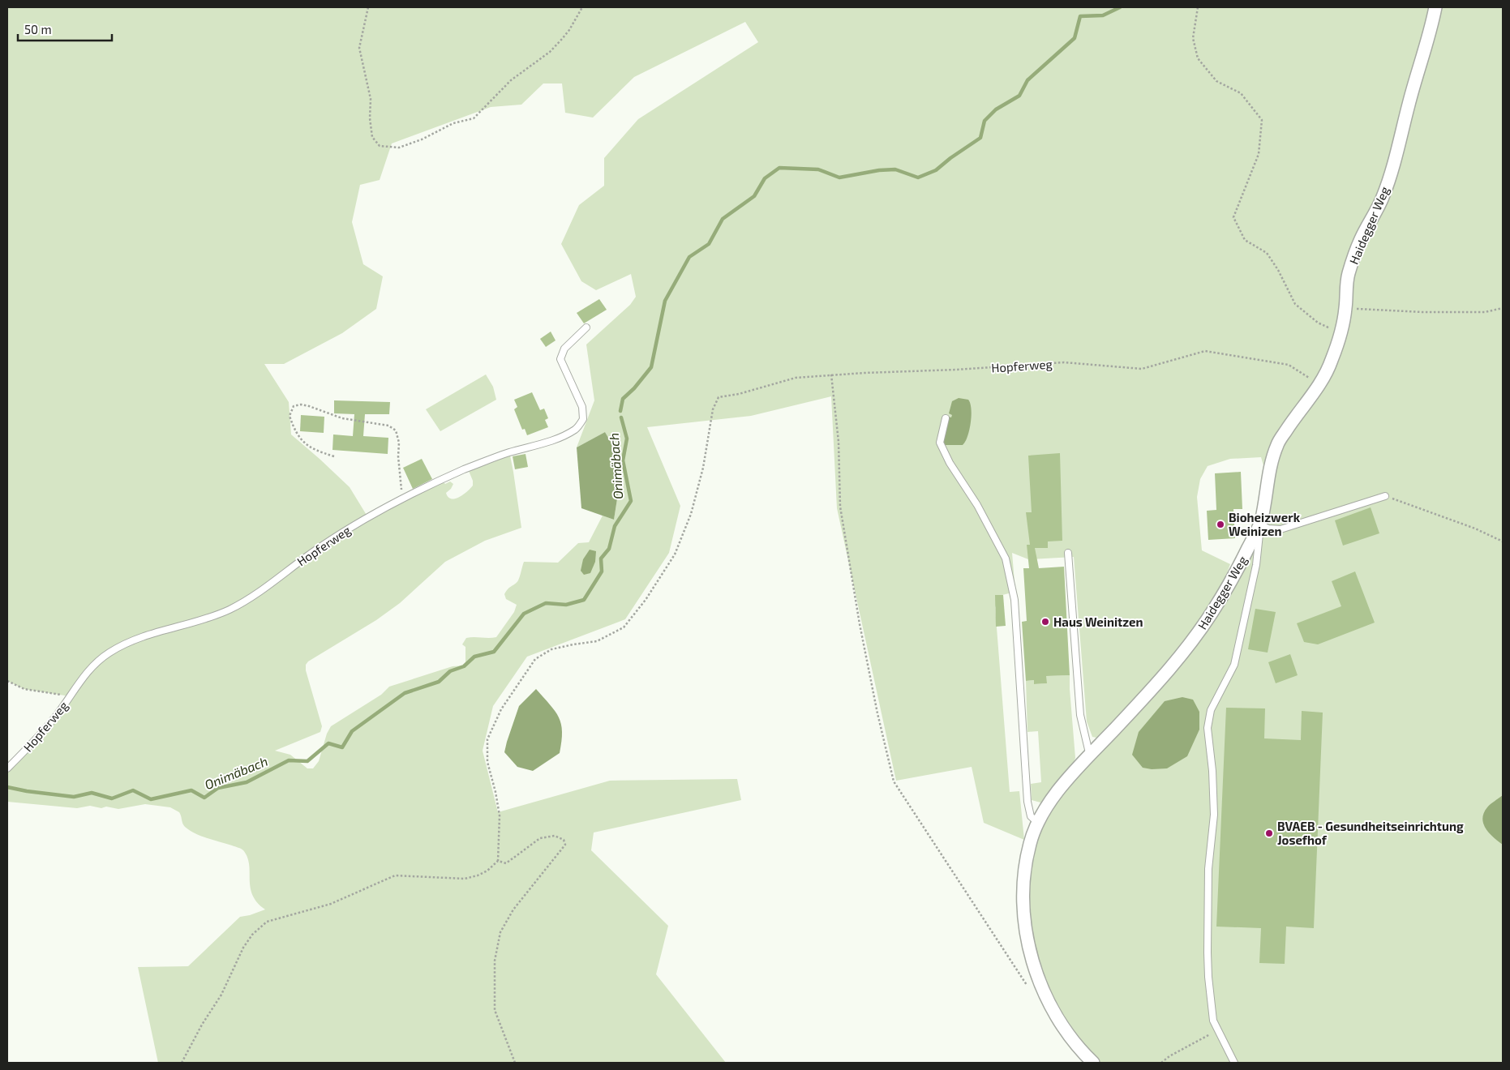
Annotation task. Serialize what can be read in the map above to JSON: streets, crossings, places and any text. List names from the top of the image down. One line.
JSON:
{"streets":{"street":["Haidegger Weg"],"lane":["Hopferweg"]},"crossings":[["Haidegger Weg","Hopferweg"]],"water":["Onimäbach"],"places":["Bioheizwerk Weinizen","Haus Weinitzen","BVAEB - Gesundheitseinrichtung Josefhof"],"scale_bar":"50 m"}
